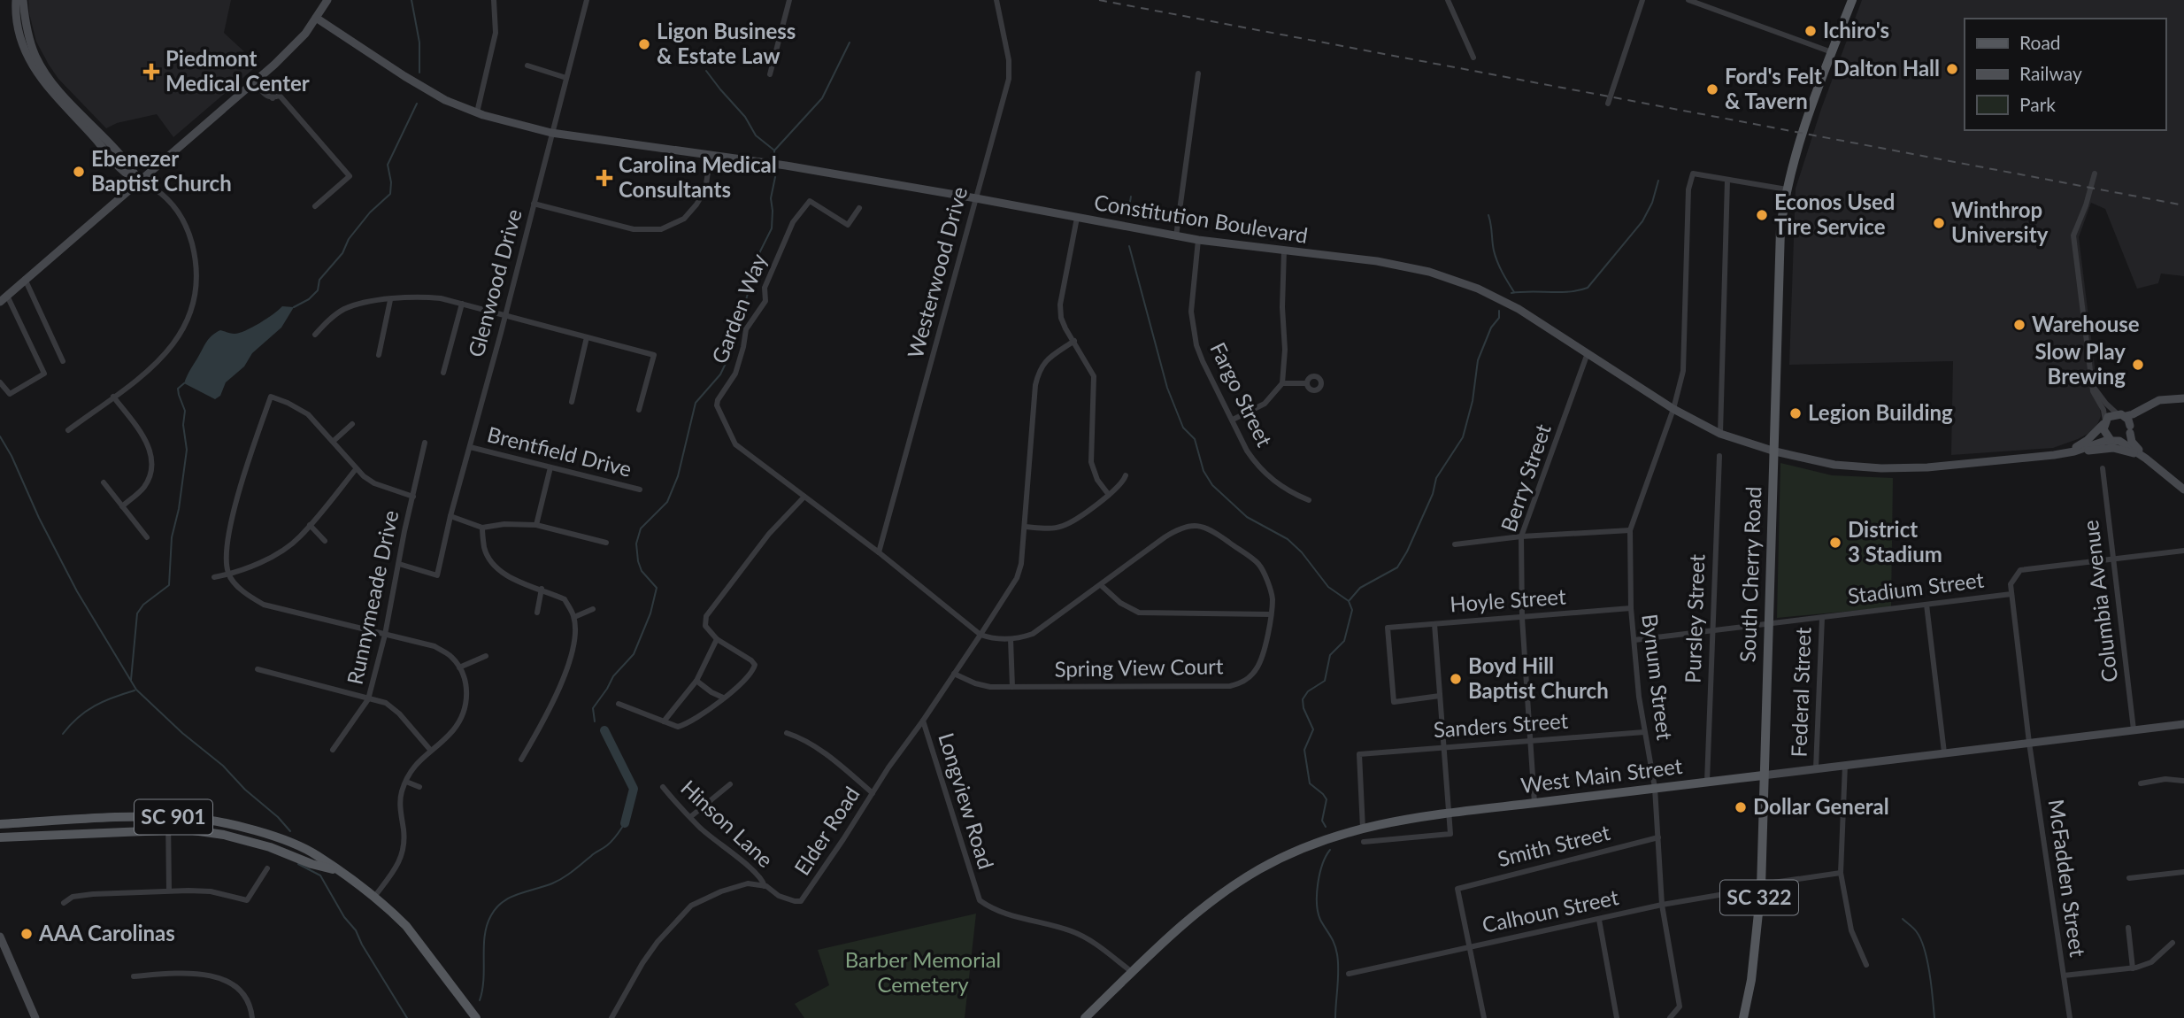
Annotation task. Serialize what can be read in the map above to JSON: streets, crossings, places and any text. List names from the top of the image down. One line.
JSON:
{"streets":{"main road":["South Cherry Road","West Main Street","SC 901","SC 322"],"street":["Constitution Boulevard","Westerwood Drive","Glenwood Drive","Garden Way","Fargo Street","Brentfield Drive","Berry Street","Stadium Street","Runnymeade Drive","Hoyle Street","Columbia Avenue","Pursley Street","Spring View Court","Bynum Street","Federal Street","Sanders Street","Longview Road","Hinson Lane","Elder Road","Smith Street","McFadden Street","Calhoun Street"]},"crossings":[["Constitution Boulevard","Westerwood Drive"],["Constitution Boulevard","Glenwood Drive"],["Constitution Boulevard","Fargo Street"],["Constitution Boulevard","Berry Street"],["Constitution Boulevard","South Cherry Road"],["Constitution Boulevard","Bynum Street"],["Glenwood Drive","Brentfield Drive"],["Glenwood Drive","Runnymeade Drive"],["Berry Street","Hoyle Street"],["Berry Street","Sanders Street"],["Berry Street","West Main Street"],["South Cherry Road","Stadium Street"],["South Cherry Road","West Main Street"],["South Cherry Road","Calhoun Street"],["Stadium Street","Columbia Avenue"],["Stadium Street","Pursley Street"],["Stadium Street","Bynum Street"],["Stadium Street","Federal Street"],["Stadium Street","McFadden Street"],["Hoyle Street","Bynum Street"],["Columbia Avenue","West Main Street"],["Pursley Street","West Main Street"],["Spring View Court","Longview Road"],["Bynum Street","Sanders Street"],["Bynum Street","West Main Street"],["Bynum Street","Smith Street"],["Bynum Street","Calhoun Street"],["Federal Street","West Main Street"],["Sanders Street","West Main Street"],["West Main Street","Longview Road"],["West Main Street","McFadden Street"],["Longview Road","Elder Road"],["Hinson Lane","Elder Road"],["Smith Street","Calhoun Street"]],"parks":["Barber Memorial Cemetery"],"places":{"other":["Ichiro's","Ligon Business & Estate Law","Dalton Hall","Ford's Felt & Tavern","Ebenezer Baptist Church","Econos Used Tire Service","Winthrop University","Warehouse","Slow Play Brewing","Legion Building","District 3 Stadium","Boyd Hill Baptist Church","Dollar General","AAA Carolinas"],"health":["Piedmont Medical Center","Carolina Medical Consultants"]},"legend":["Road","Railway","Park"]}
